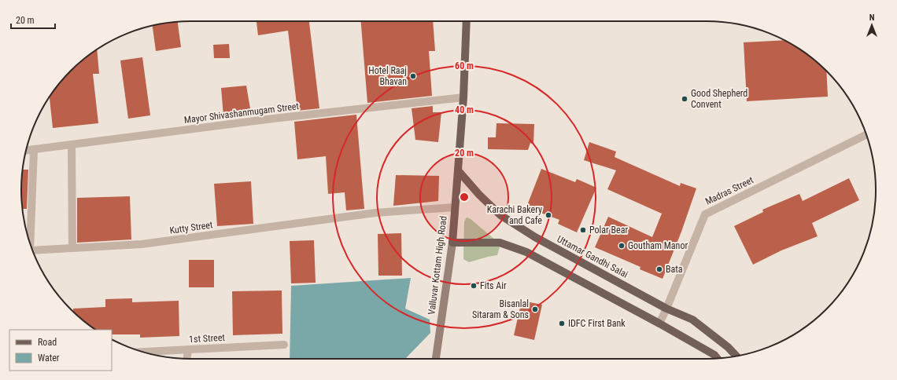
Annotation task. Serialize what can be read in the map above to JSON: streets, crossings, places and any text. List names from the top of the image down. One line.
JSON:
{"streets":{"main road":["Uttamar Gandhi Salai","Valluvar Kottam High Road"],"street":["Mayor Shivashanmugam Street","Madras Street","Kutty Street","1st Street"]},"crossings":[["Mayor Shivashanmugam Street","Kutty Street"],["Mayor Shivashanmugam Street","Valluvar Kottam High Road"],["Madras Street","Uttamar Gandhi Salai"],["Kutty Street","Valluvar Kottam High Road"],["Uttamar Gandhi Salai","Valluvar Kottam High Road"]],"places":["Hotel Raaj Bhavan","Good Shepherd Convent","Karachi Bakery and Cafe","Polar Bear","Goutham Manor","Bata","Fits Air","Bisanlal Sitaram & Sons","IDFC First Bank"],"legend":["Road","Water"],"scale_bar":"20 m","north":"top","rings":["60 m","40 m","20 m"]}
